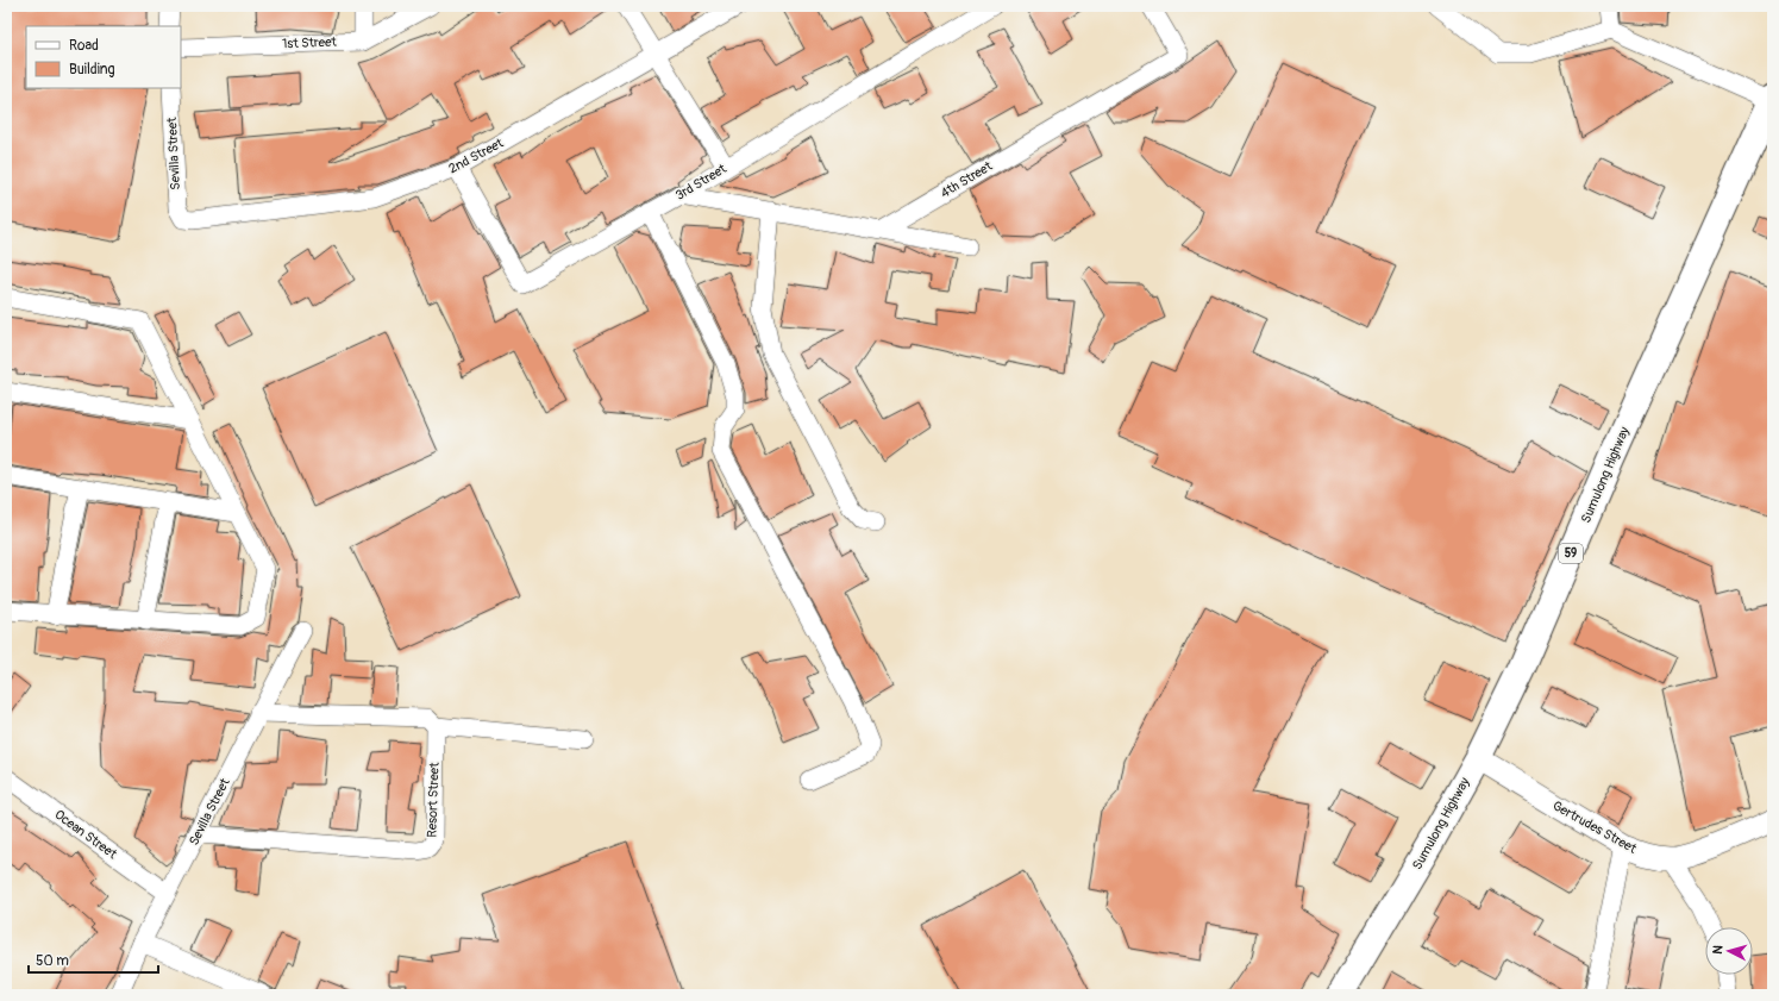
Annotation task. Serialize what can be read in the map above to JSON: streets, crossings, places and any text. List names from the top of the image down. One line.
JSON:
{"streets":{"main road":["Sumulong Highway","59"],"street":["1st Street","Sevilla Street","2nd Street","4th Street","3rd Street","Resort Street","Gertrudes Street","Ocean Street"]},"crossings":[["Sevilla Street","2nd Street"],["Sevilla Street","Resort Street"],["Sevilla Street","Ocean Street"],["2nd Street","3rd Street"],["Sumulong Highway","Gertrudes Street"]],"legend":["Road","Building"],"scale_bar":"50 m","north":"left"}
